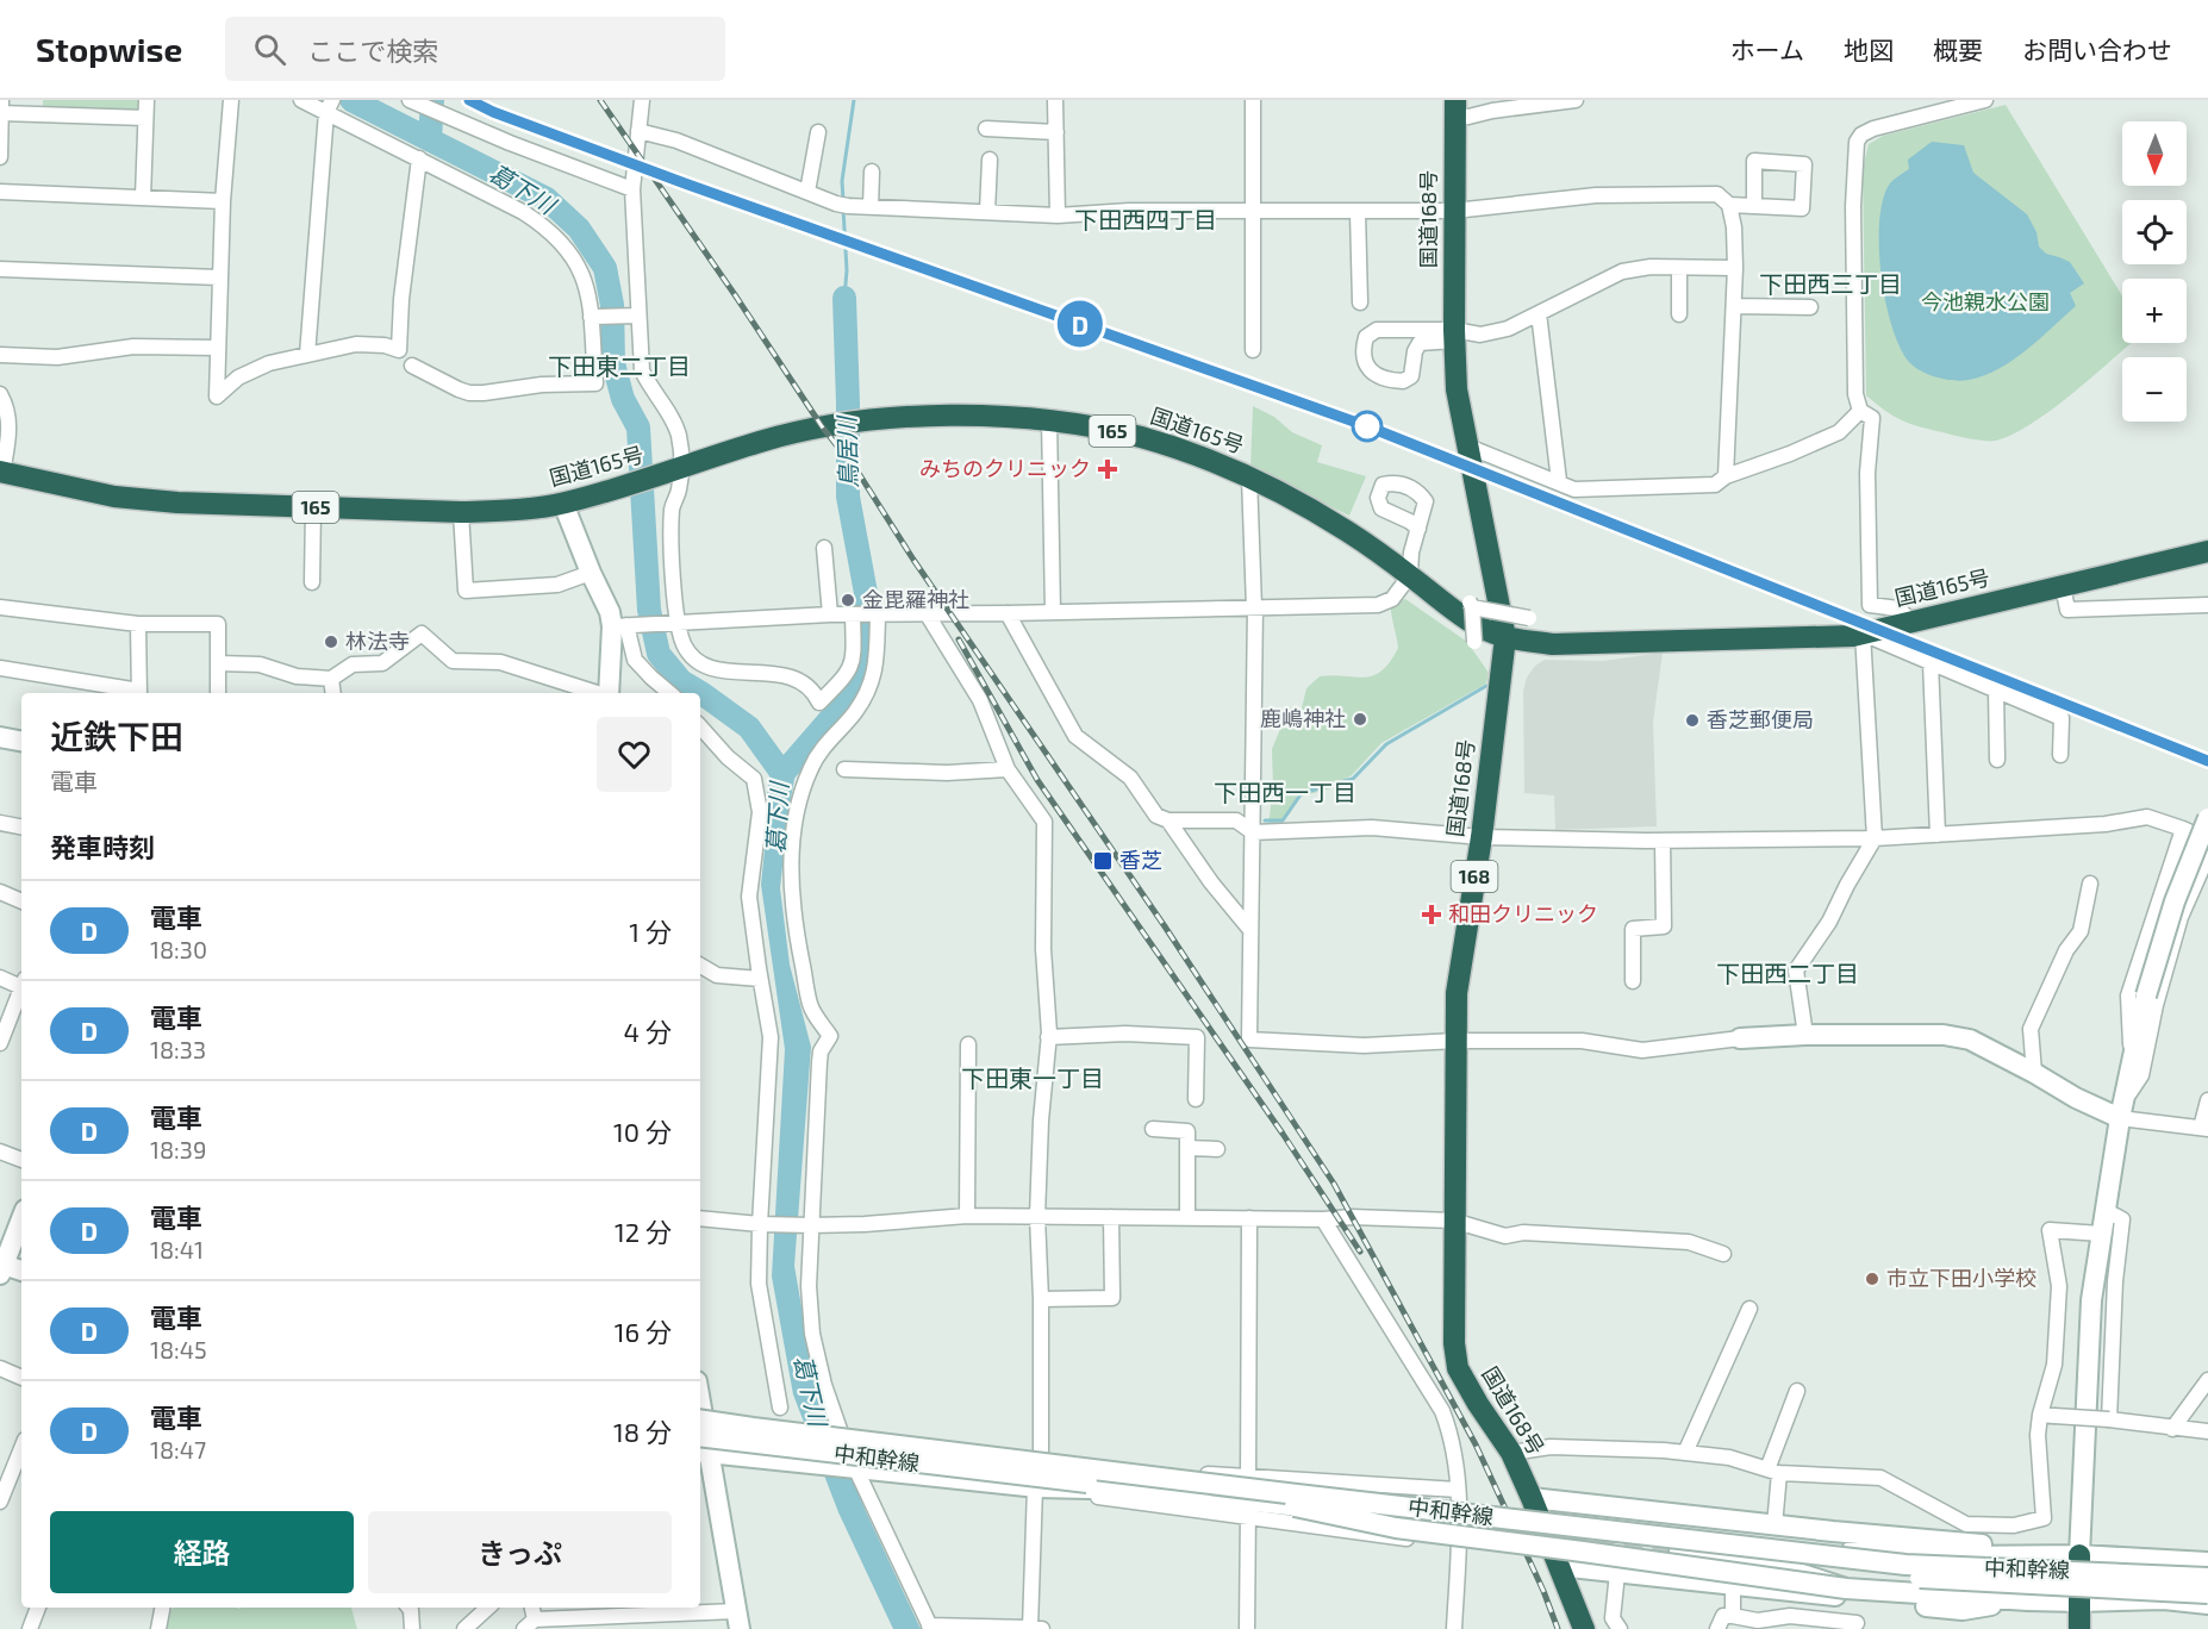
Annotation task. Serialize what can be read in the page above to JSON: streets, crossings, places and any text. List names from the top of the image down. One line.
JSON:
{"streets":{"highway":["国道168号","165","国道165号","168"],"main road":["中和幹線"]},"crossings":[["国道168号","国道165号"]],"districts":["下田西四丁目","下田西三丁目","下田東二丁目","下田西一丁目","下田西二丁目","下田東一丁目"],"water":["葛下川","鳥居川"],"parks":["今池親水公園"],"places":{"health":["みちのクリニック","和田クリニック"],"other":["金毘羅神社","林法寺","鹿嶋神社","香芝郵便局","市立下田小学校"],"transit":["香芝"]},"north":"bottom","page":{"header":"Stopwise","search":"ここで検索","nav":["ホーム","地図","概要","お問い合わせ"],"on_map":"D","map_buttons":["+","−"],"heading":[["近鉄下田","電車"],"発車時刻"],"list":[{"mark":"D","name":"電車","note":"18:30","value":"1 分"},{"mark":"D","name":"電車","note":"18:33","value":"4 分"},{"mark":"D","name":"電車","note":"18:39","value":"10 分"},{"mark":"D","name":"電車","note":"18:41","value":"12 分"},{"mark":"D","name":"電車","note":"18:45","value":"16 分"},{"mark":"D","name":"電車","note":"18:47","value":"18 分"}],"buttons":["経路","きっぷ"]}}
